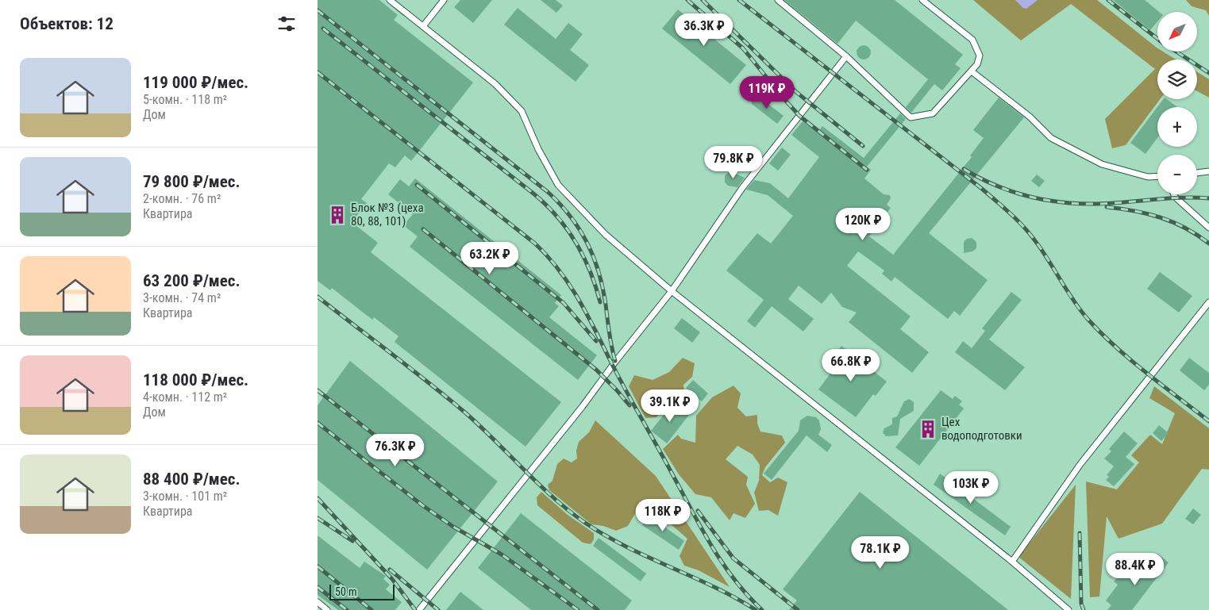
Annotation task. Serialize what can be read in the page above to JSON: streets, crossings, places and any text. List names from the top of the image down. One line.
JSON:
{"places":{"building":["Блок №3 (цеха 80, 88, 101)","Цех водоподготовки"]},"scale_bar":"50 m","north":"bottom left","page":{"heading":"Объектов: 12","map_buttons":["+","−"],"price":["36.3K ₽","119K ₽","79.8K ₽","120K ₽","63.2K ₽","66.8K ₽","39.1K ₽","76.3K ₽","103K ₽","118K ₽","78.1K ₽","88.4K ₽"],"list":[{"name":"119 000 ₽/мес.","note":"5-комн. · 118 m² · Дом"},{"name":"79 800 ₽/мес.","note":"2-комн. · 76 m² · Квартира"},{"name":"63 200 ₽/мес.","note":"3-комн. · 74 m² · Квартира"},{"name":"118 000 ₽/мес.","note":"4-комн. · 112 m² · Дом"},{"name":"88 400 ₽/мес.","note":"3-комн. · 101 m² · Квартира"}],"scale":"50 m"}}
